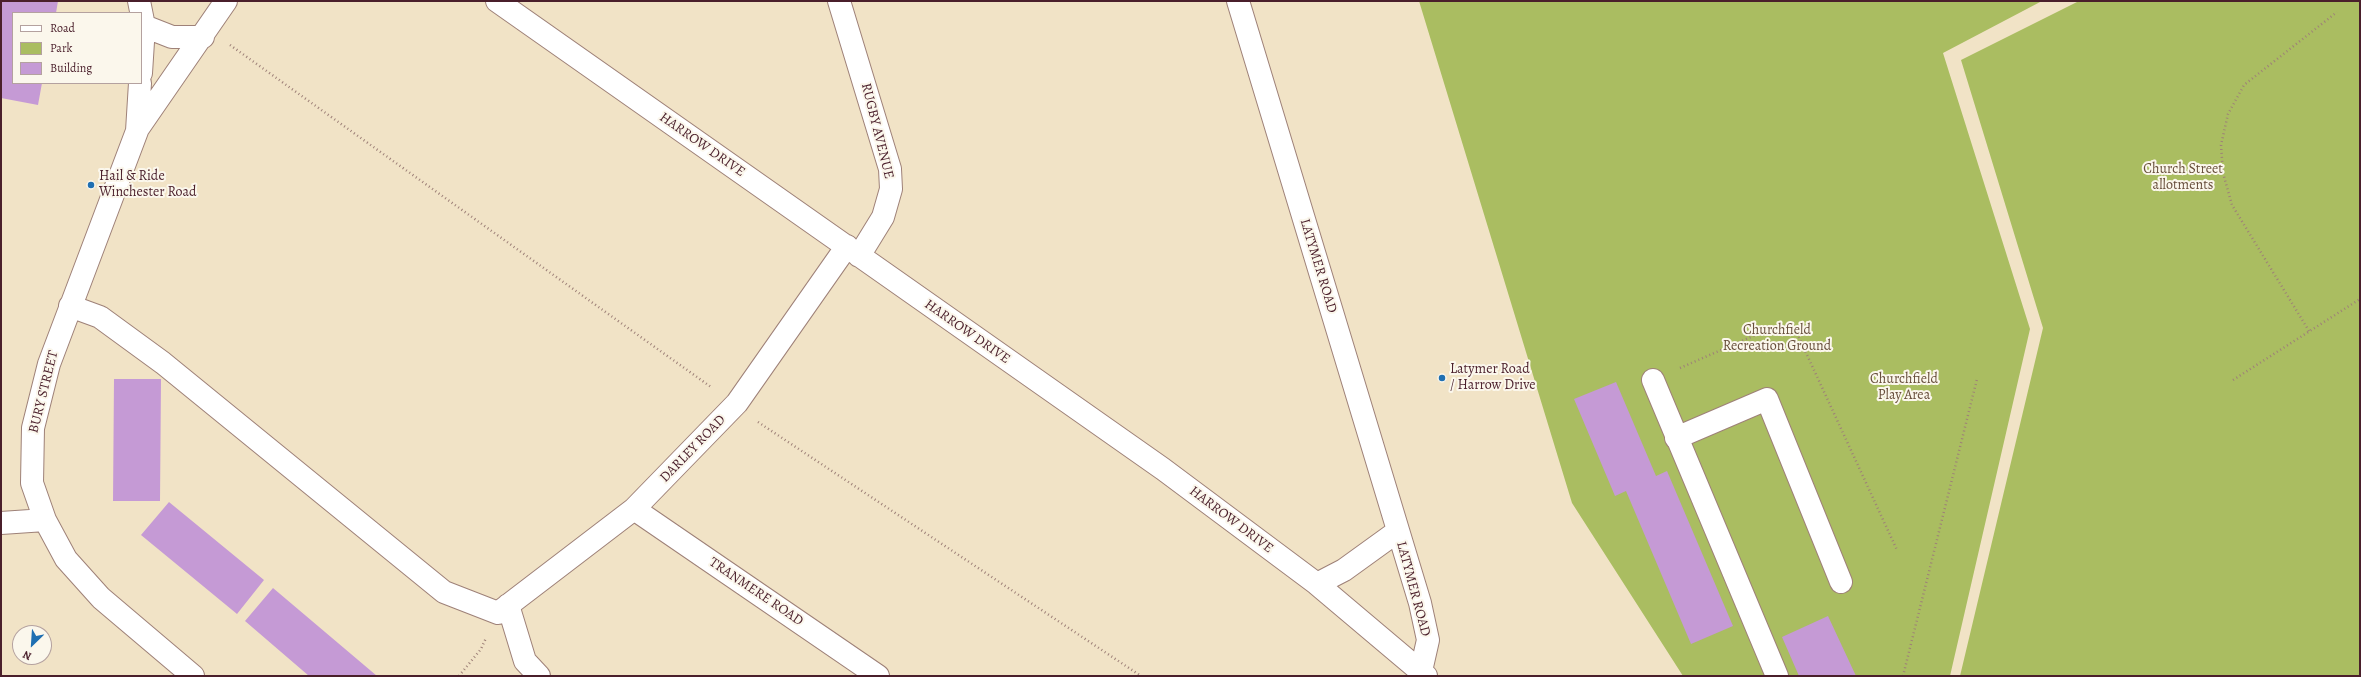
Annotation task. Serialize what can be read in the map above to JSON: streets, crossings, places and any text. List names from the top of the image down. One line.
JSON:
{"streets":{"street":["RUGBY AVENUE","HARROW DRIVE","LATYMER ROAD","BURY STREET","DARLEY ROAD","TRANMERE ROAD"]},"crossings":[["RUGBY AVENUE","HARROW DRIVE"],["RUGBY AVENUE","DARLEY ROAD"],["HARROW DRIVE","LATYMER ROAD"],["HARROW DRIVE","DARLEY ROAD"],["DARLEY ROAD","TRANMERE ROAD"]],"parks":["Church Street allotments","Churchfield Recreation Ground","Churchfield Play Area"],"places":["Hail & Ride Winchester Road","Latymer Road / Harrow Drive"],"legend":["Road","Park","Building"],"north":"bottom left"}
